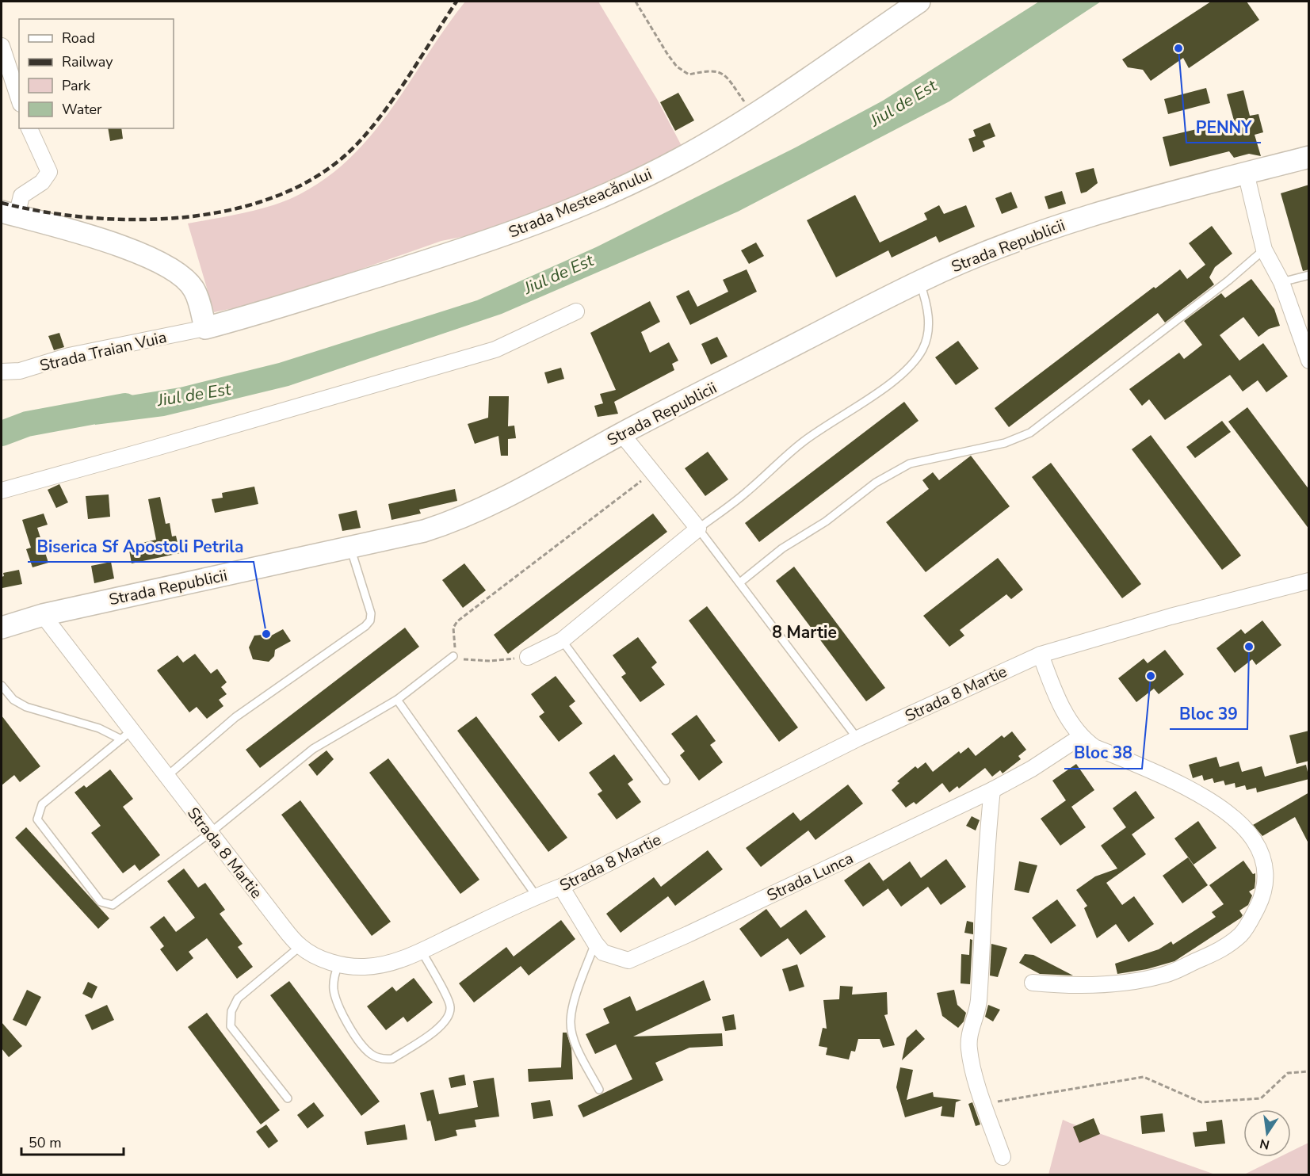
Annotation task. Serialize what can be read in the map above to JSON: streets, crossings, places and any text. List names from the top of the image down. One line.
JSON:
{"streets":{"main road":["Strada Mesteacănului","Strada Republicii"],"street":["Strada Traian Vuia","Strada 8 Martie","Strada Lunca"]},"crossings":[["Strada Mesteacănului","Strada Traian Vuia"],["Strada Republicii","Strada 8 Martie"],["Strada 8 Martie","Strada Lunca"]],"districts":["8 Martie"],"water":["Jiul de Est"],"places":["PENNY","Biserica Sf Apostoli Petrila","Bloc 39","Bloc 38"],"legend":["Road","Railway","Park","Water"],"scale_bar":"50 m","north":"bottom"}
